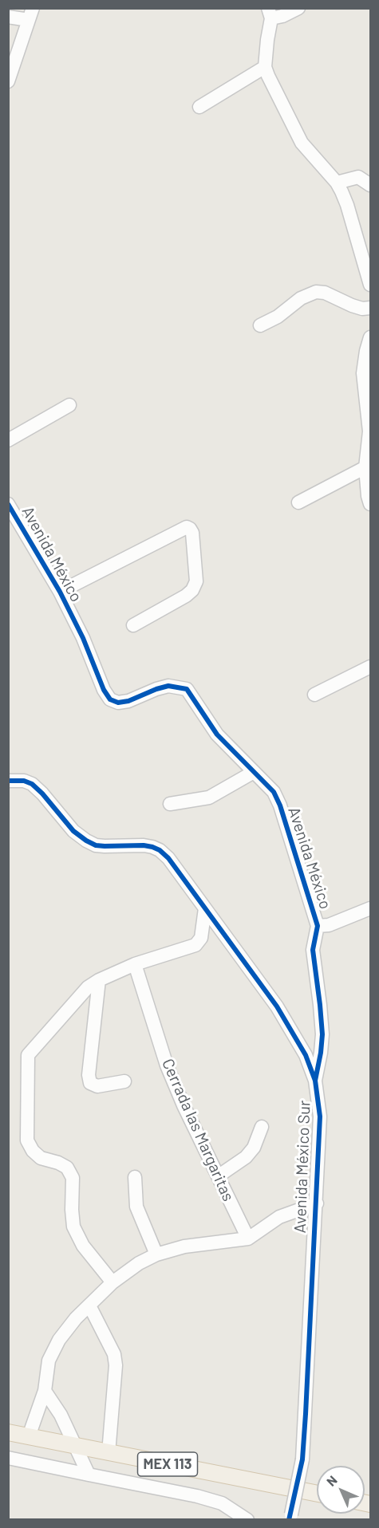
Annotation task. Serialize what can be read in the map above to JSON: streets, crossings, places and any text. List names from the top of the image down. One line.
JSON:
{"streets":{"main road":["MEX 113"],"street":["Avenida México","Cerrada las Margaritas","Avenida México Sur"]},"crossings":[["Avenida México","Avenida México Sur"]],"north":"top left"}
